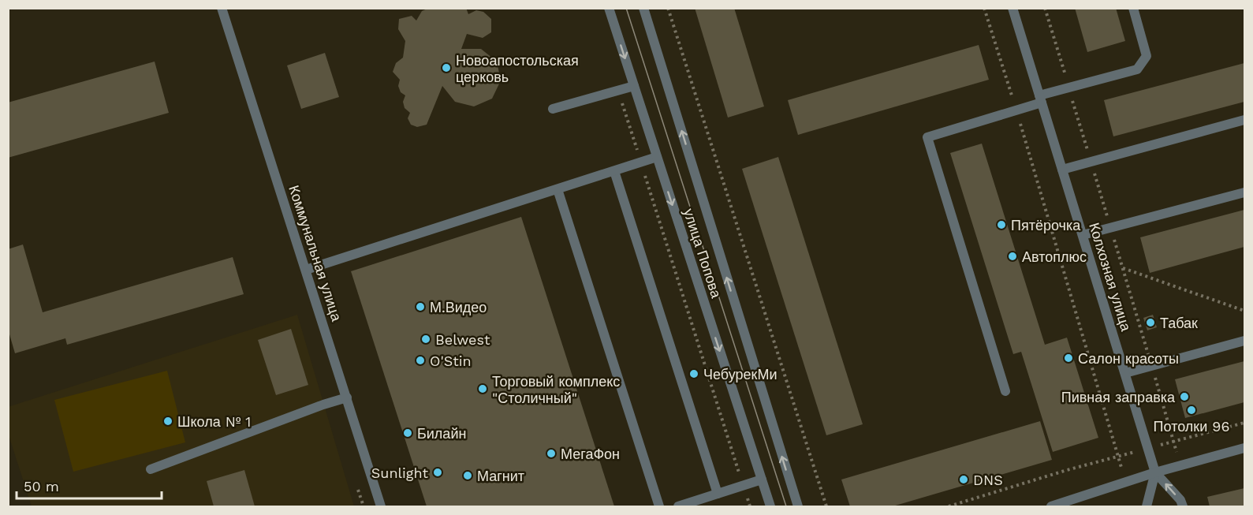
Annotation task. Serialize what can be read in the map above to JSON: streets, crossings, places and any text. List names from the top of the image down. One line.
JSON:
{"streets":{"street":["Коммунальная улица","улица Попова","Колхозная улица"]},"places":["Новоапостольская церковь","Пятёрочка","Автоплюс","М.Видео","Табак","Belwest","Салон красоты","O'Stin","ЧебурекМи","Торговый комплекс \"Столичный\"","Пивная заправка","Потолки 96","Школа № 1","Билайн","МегаФон","Sunlight","Магнит","DNS"],"scale_bar":"50 m"}
